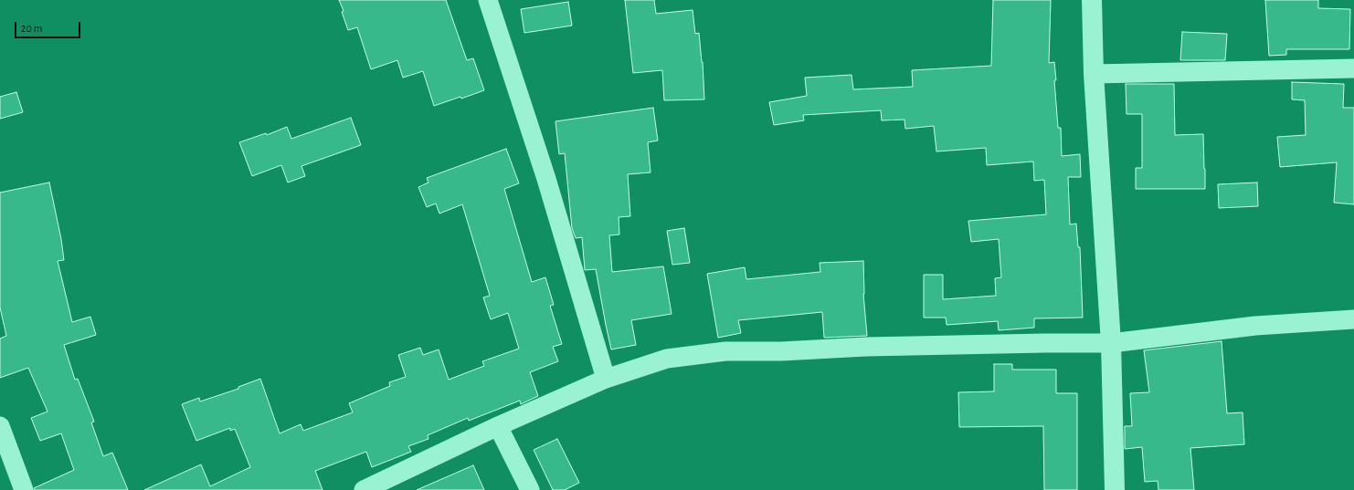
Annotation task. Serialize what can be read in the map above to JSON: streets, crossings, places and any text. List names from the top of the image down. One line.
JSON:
{"scale_bar":"20 m"}
